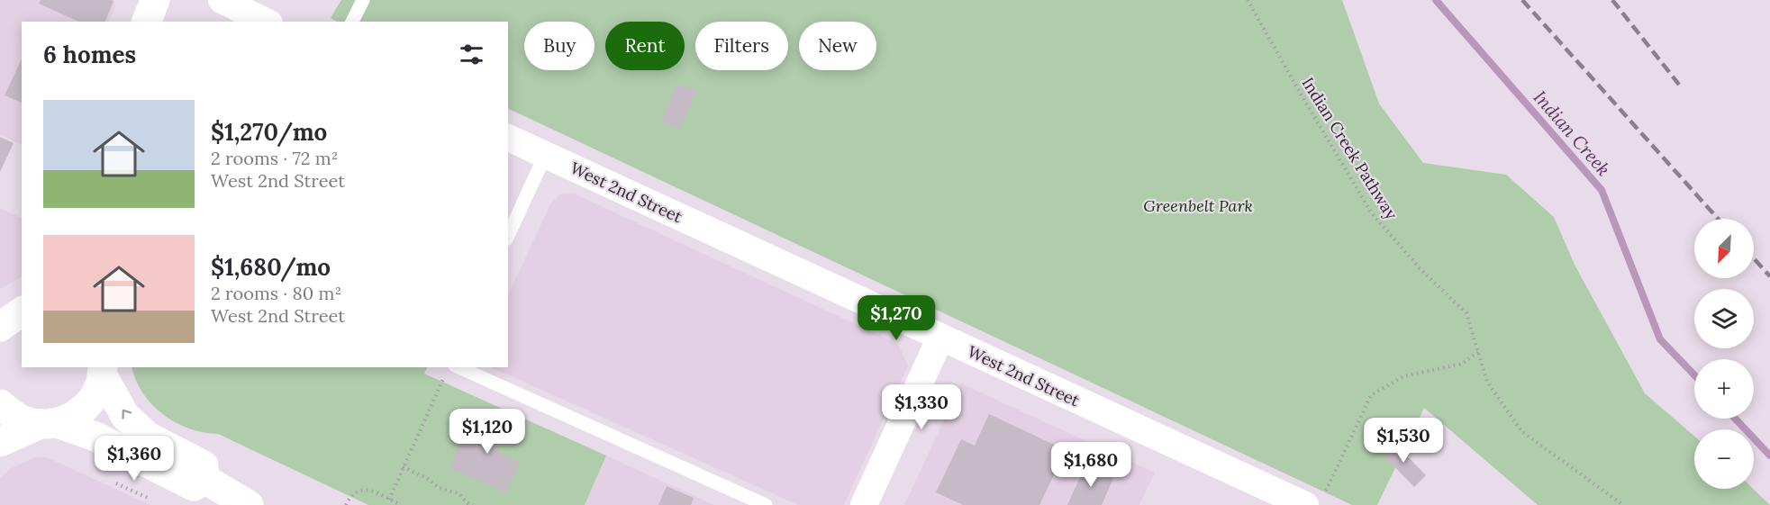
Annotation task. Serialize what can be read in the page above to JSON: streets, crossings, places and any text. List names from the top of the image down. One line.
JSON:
{"streets":{"street":["West 2nd Street"],"path":["Indian Creek Pathway"]},"water":["Indian Creek"],"parks":["Greenbelt Park"],"north":"bottom left","page":{"chip":["Buy","Rent","Filters","New"],"heading":"6 homes","list":[{"name":"$1,270/mo","note":"2 rooms · 72 m² · West 2nd Street"},{"name":"$1,680/mo","note":"2 rooms · 80 m² · West 2nd Street"}],"map_buttons":["+","−"],"price":["$1,270","$1,330","$1,120","$1,530","$1,360","$1,680"]}}
